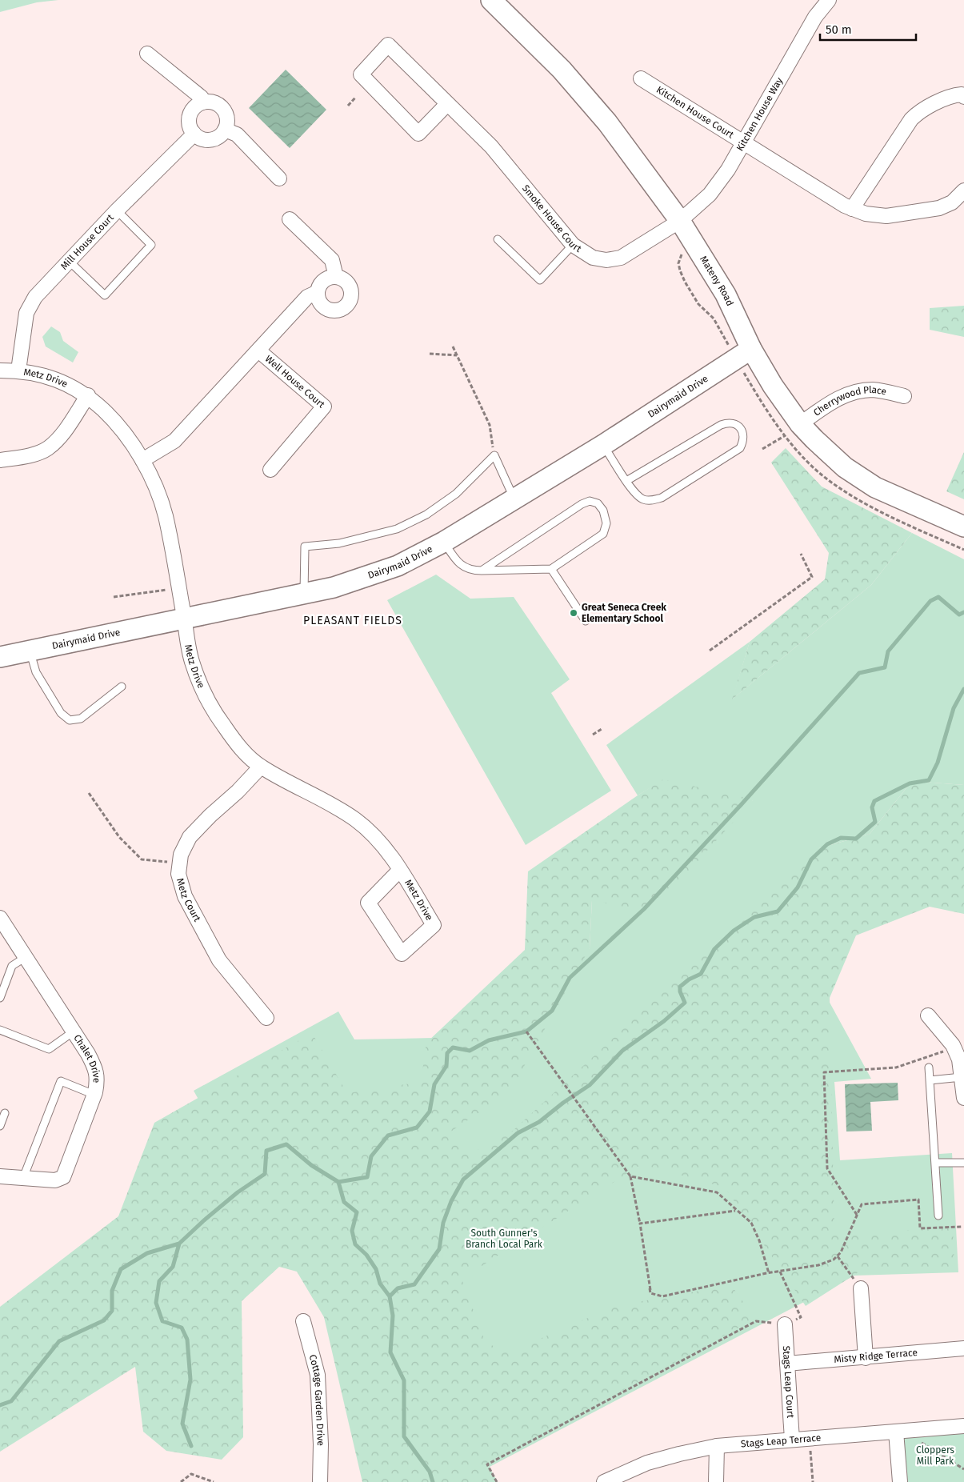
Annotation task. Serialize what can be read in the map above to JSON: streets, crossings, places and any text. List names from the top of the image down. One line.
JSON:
{"streets":{"street":["Kitchen House Court","Kitchen House Way","Smoke House Court","Mill House Court","Mateny Road","Metz Drive","Well House Court","Dairymaid Drive","Cherrywood Place","Metz Court","Chalet Drive","Misty Ridge Terrace","Stags Leap Court","Cottage Garden Drive","Stags Leap Terrace"]},"crossings":[["Kitchen House Court","Kitchen House Way"],["Kitchen House Way","Smoke House Court"],["Kitchen House Way","Mateny Road"],["Smoke House Court","Mateny Road"],["Mill House Court","Metz Drive"],["Mateny Road","Dairymaid Drive"],["Mateny Road","Cherrywood Place"],["Metz Drive","Well House Court"],["Metz Drive","Dairymaid Drive"],["Metz Drive","Metz Court"],["Misty Ridge Terrace","Stags Leap Court"],["Stags Leap Court","Stags Leap Terrace"]],"districts":["PLEASANT FIELDS"],"parks":["South Gunner's Branch Local Park","Cloppers Mill Park"],"places":["Great Seneca Creek Elementary School"],"scale_bar":"50 m"}
